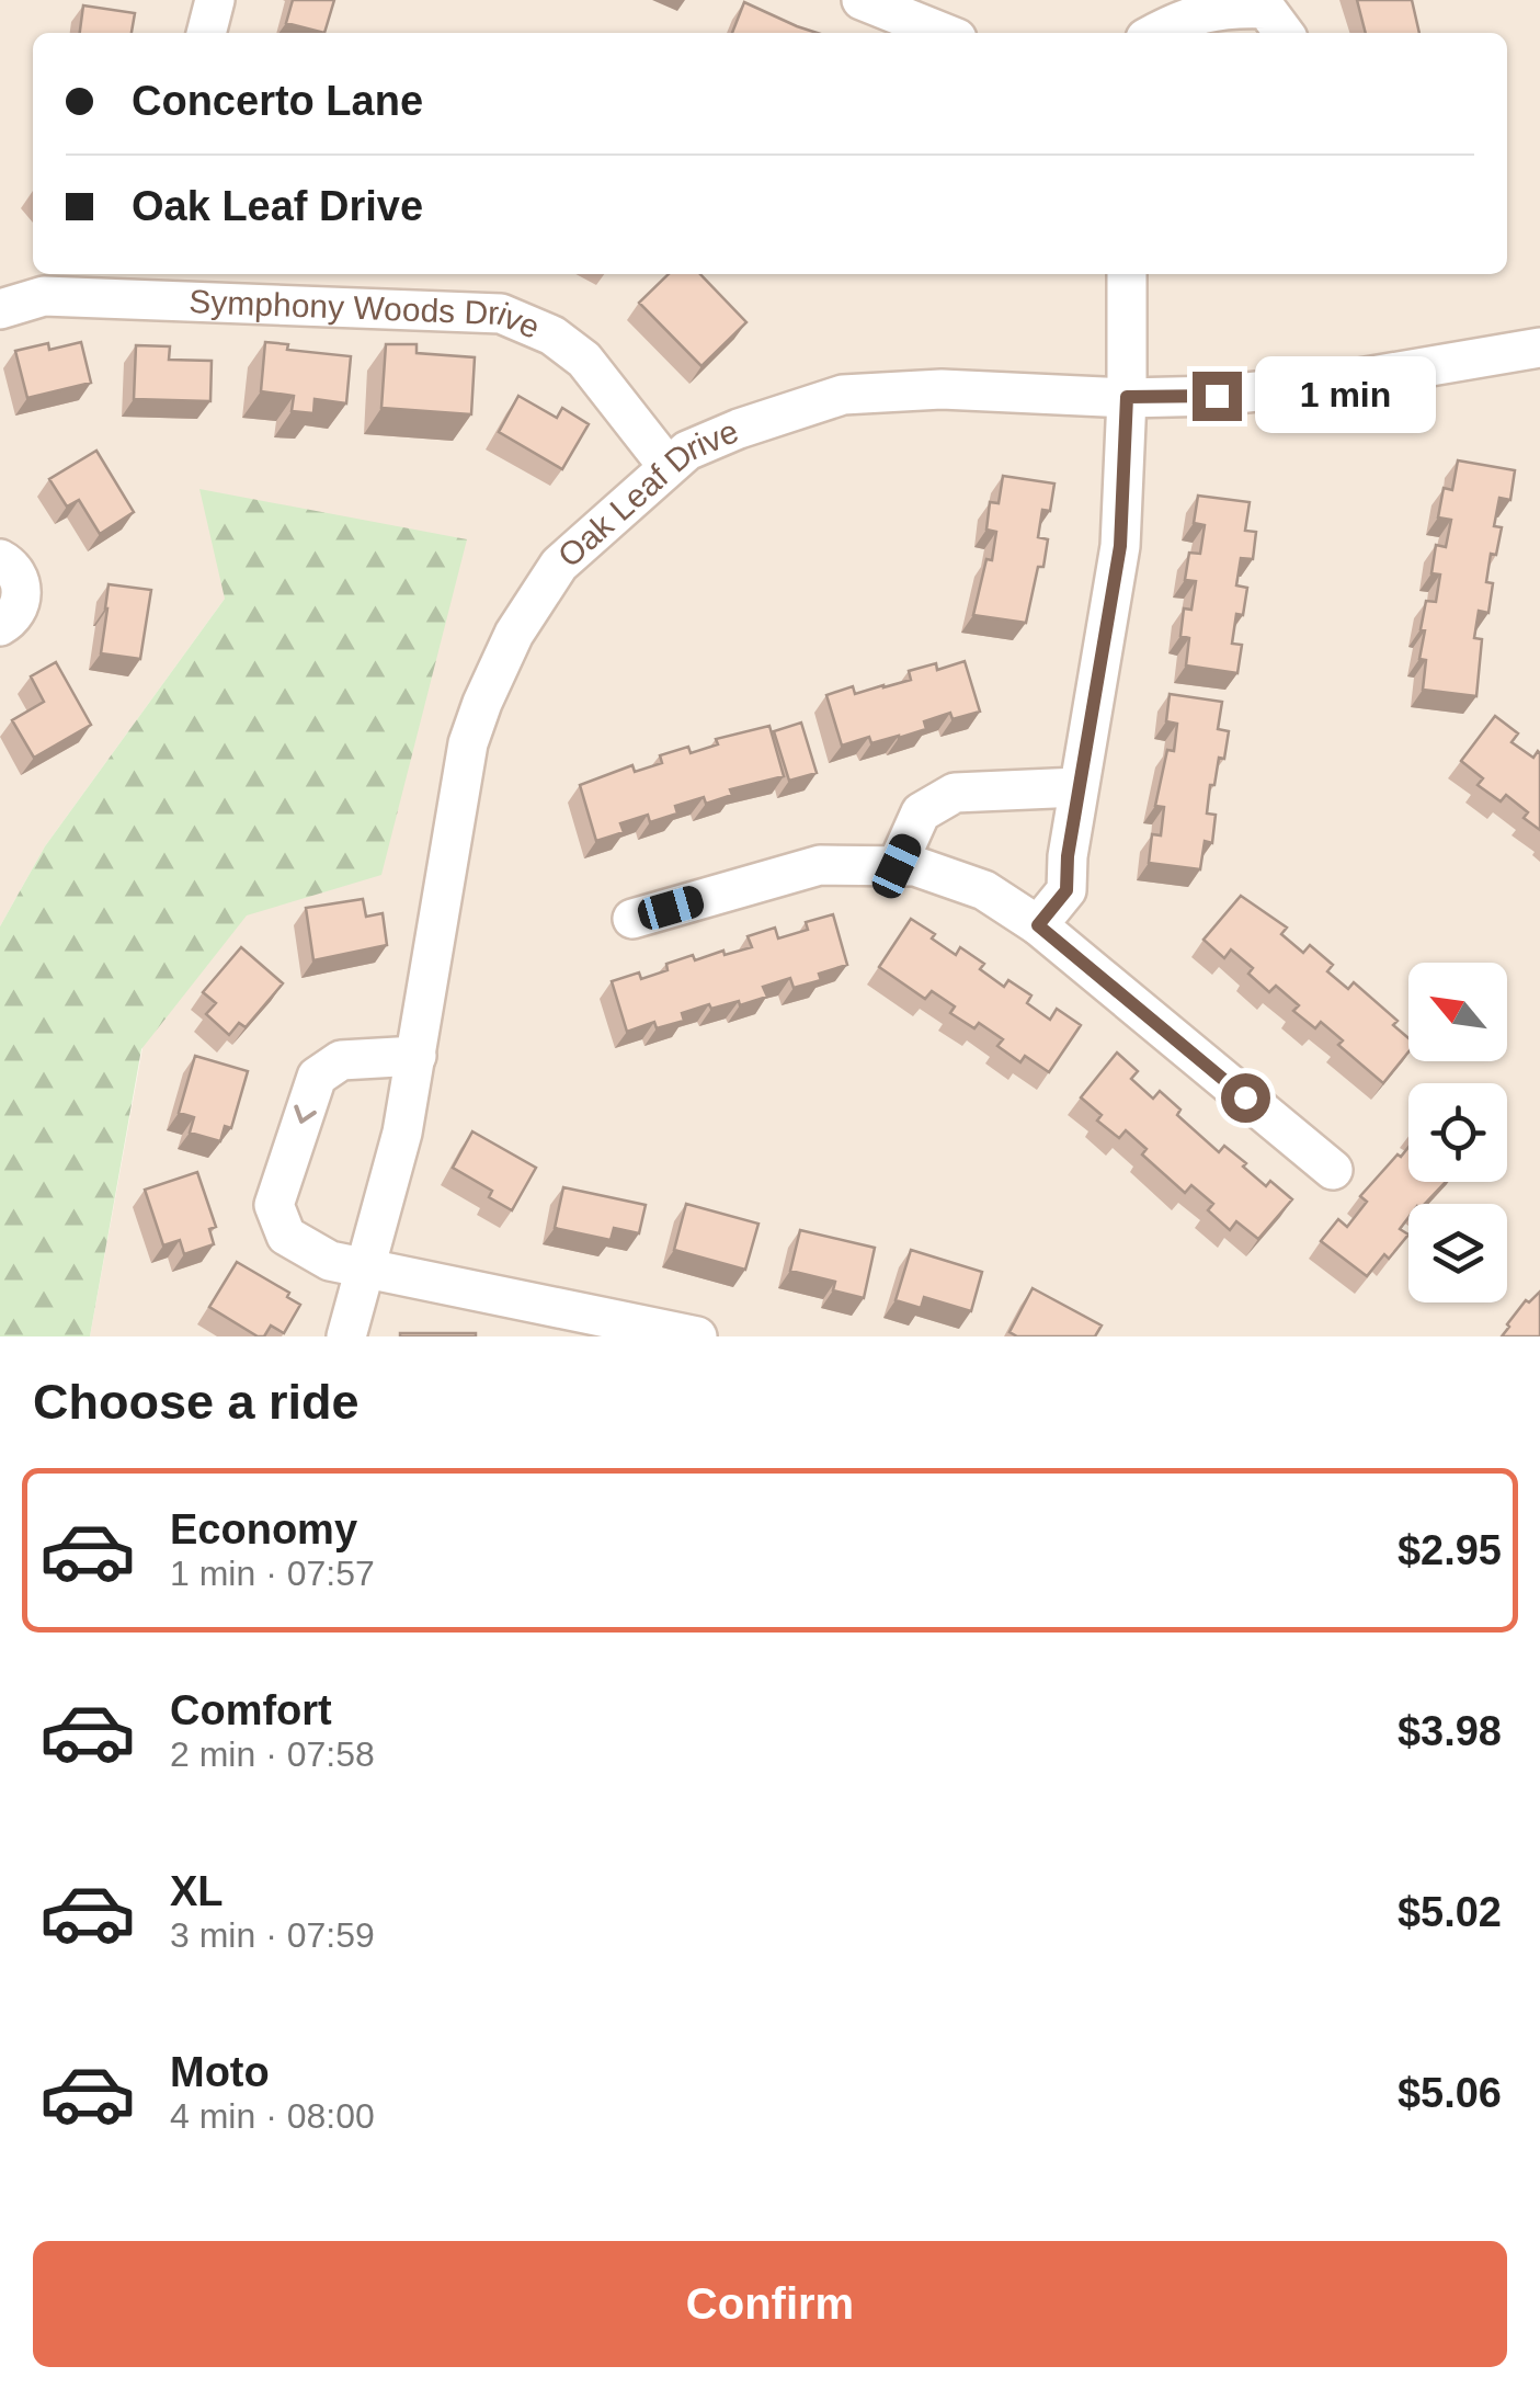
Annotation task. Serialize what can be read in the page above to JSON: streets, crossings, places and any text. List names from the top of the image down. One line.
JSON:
{"streets":{"street":["Symphony Woods Drive","Oak Leaf Drive"]},"crossings":[["Symphony Woods Drive","Oak Leaf Drive"]],"north":"top left","page":{"banner":["Concerto Lane","Oak Leaf Drive"],"bubble":"1 min","heading":"Choose a ride","list":[{"name":"Economy","note":"1 min · 07:57","value":"$2.95"},{"name":"Comfort","note":"2 min · 07:58","value":"$3.98"},{"name":"XL","note":"3 min · 07:59","value":"$5.02"},{"name":"Moto","note":"4 min · 08:00","value":"$5.06"}],"buttons":"Confirm"}}
